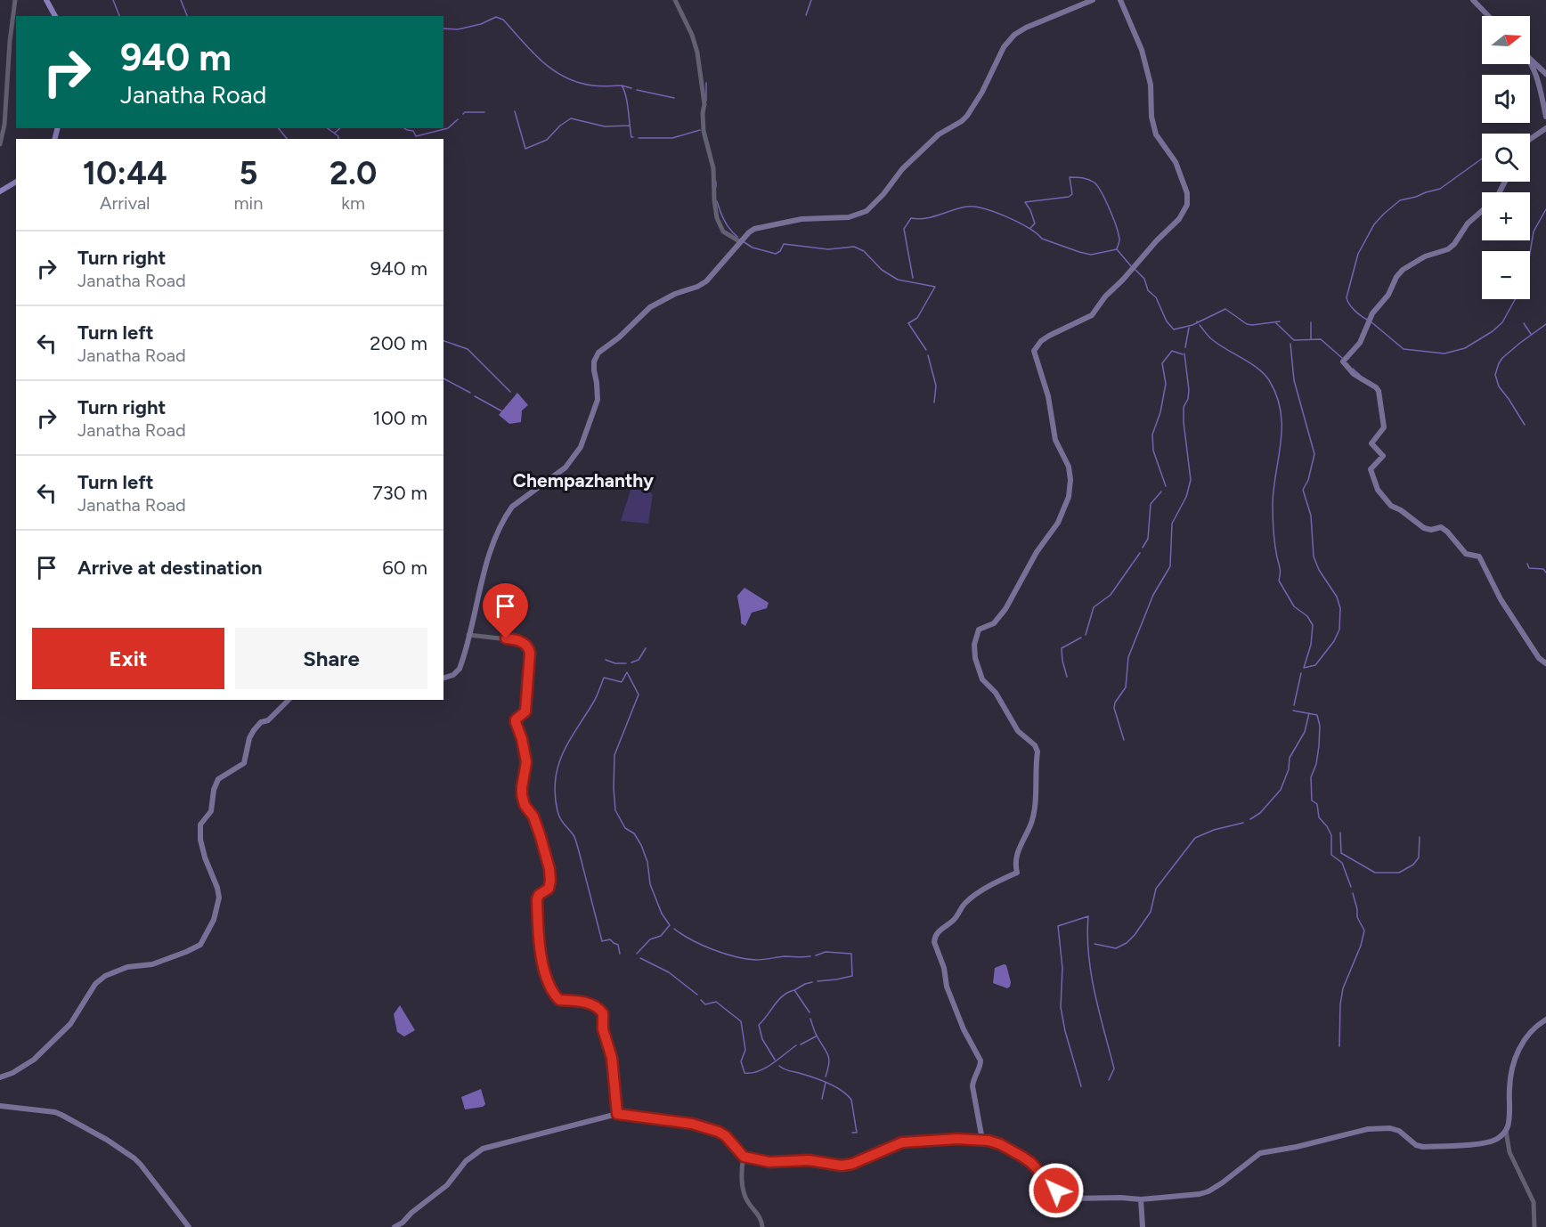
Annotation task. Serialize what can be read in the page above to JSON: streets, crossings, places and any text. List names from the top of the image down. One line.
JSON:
{"districts":["Chempazhanthy"],"north":"right","page":{"map_buttons":["+","−"],"turn":["940 m","Janatha Road"],"eta":["10:44","Arrival","5","min","2.0","km"],"list":[{"name":"Turn right","note":"Janatha Road","value":"940 m"},{"name":"Turn left","note":"Janatha Road","value":"200 m"},{"name":"Turn right","note":"Janatha Road","value":"100 m"},{"name":"Turn left","note":"Janatha Road","value":"730 m"},{"name":"Arrive at destination","value":"60 m"}],"buttons":["Exit","Share"]}}
